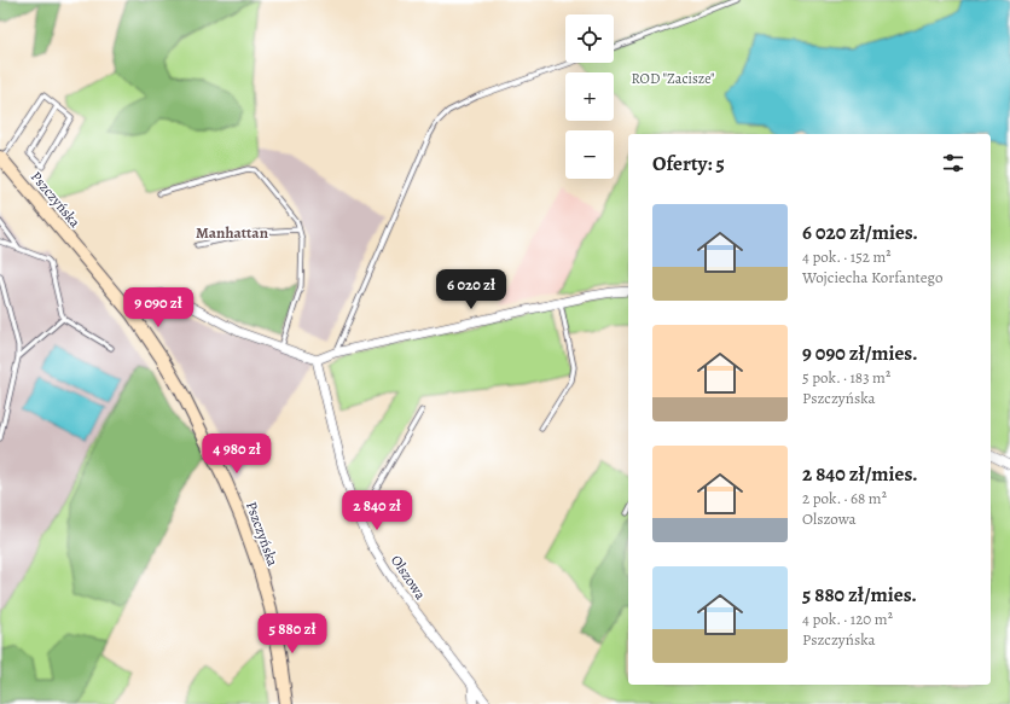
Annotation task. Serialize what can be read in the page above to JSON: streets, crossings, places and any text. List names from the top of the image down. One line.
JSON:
{"streets":{"main road":["Pszczyńska"],"street":["Olszowa"]},"districts":["Manhattan"],"parks":["ROD \"Zacisze\""],"page":{"map_buttons":["+","−"],"heading":"Oferty: 5","list":[{"name":"6 020 zł/mies.","note":"4 pok. · 152 m² · Wojciecha Korfantego"},{"name":"9 090 zł/mies.","note":"5 pok. · 183 m² · Pszczyńska"},{"name":"2 840 zł/mies.","note":"2 pok. · 68 m² · Olszowa"},{"name":"5 880 zł/mies.","note":"4 pok. · 120 m² · Pszczyńska"}],"price":["6 020 zł","9 090 zł","4 980 zł","2 840 zł","5 880 zł"]}}
